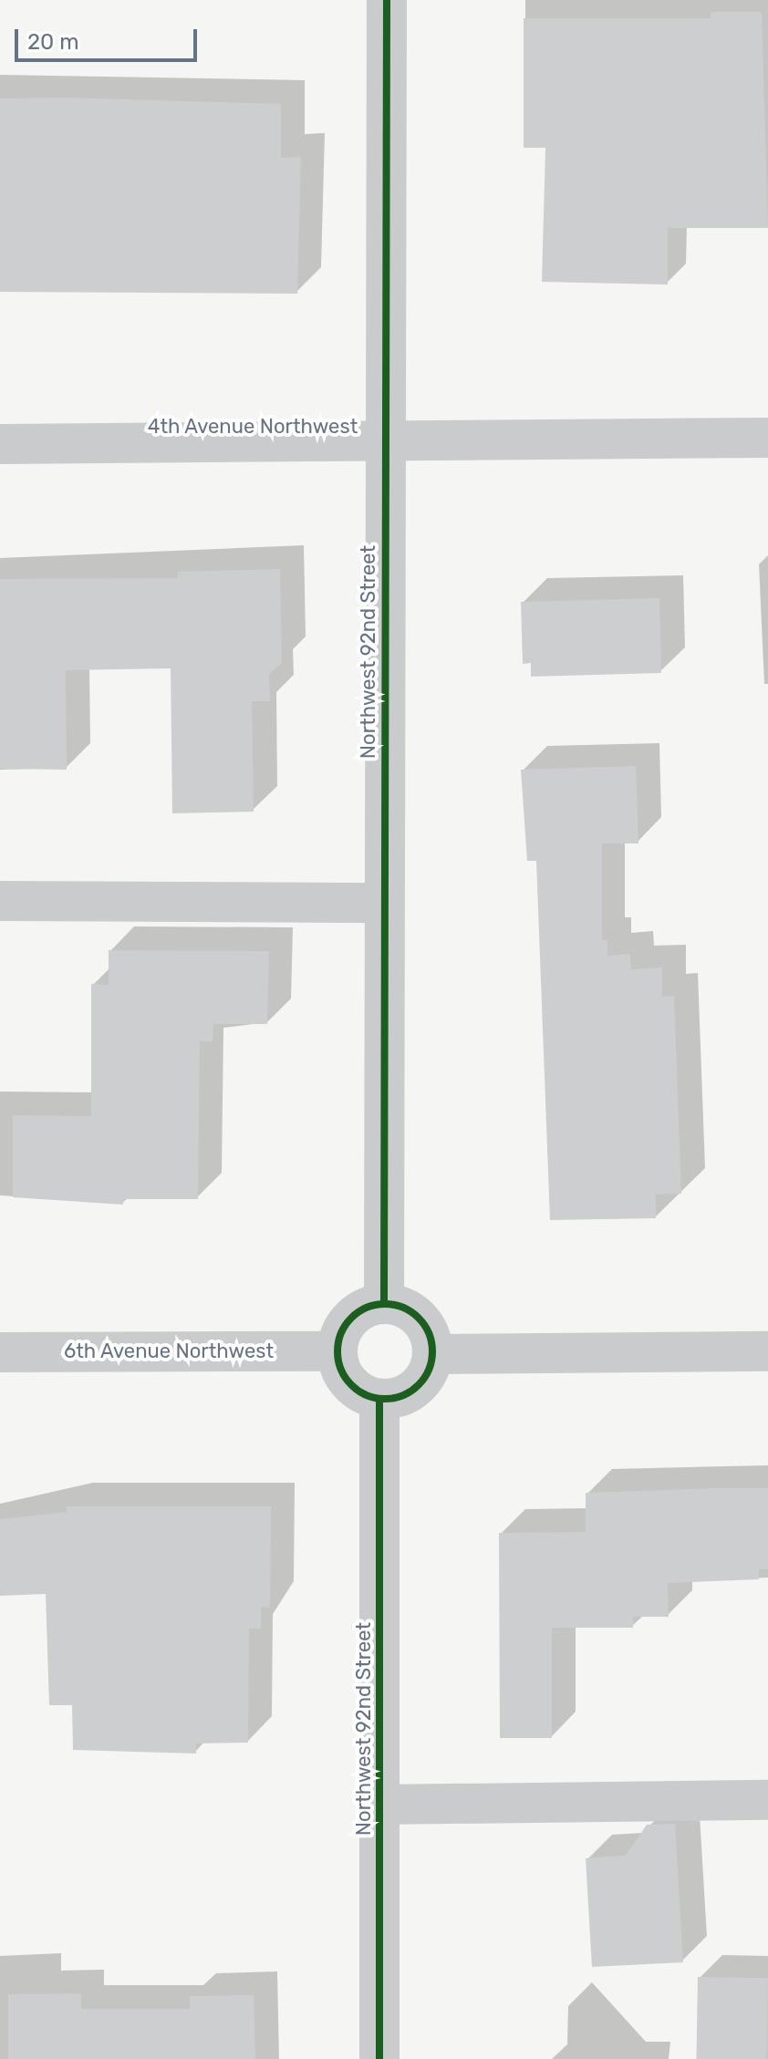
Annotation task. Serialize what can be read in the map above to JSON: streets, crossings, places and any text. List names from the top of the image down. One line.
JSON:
{"streets":{"street":["4th Avenue Northwest","Northwest 92nd Street","6th Avenue Northwest"]},"crossings":[["4th Avenue Northwest","Northwest 92nd Street"],["Northwest 92nd Street","6th Avenue Northwest"]],"scale_bar":"20 m"}
